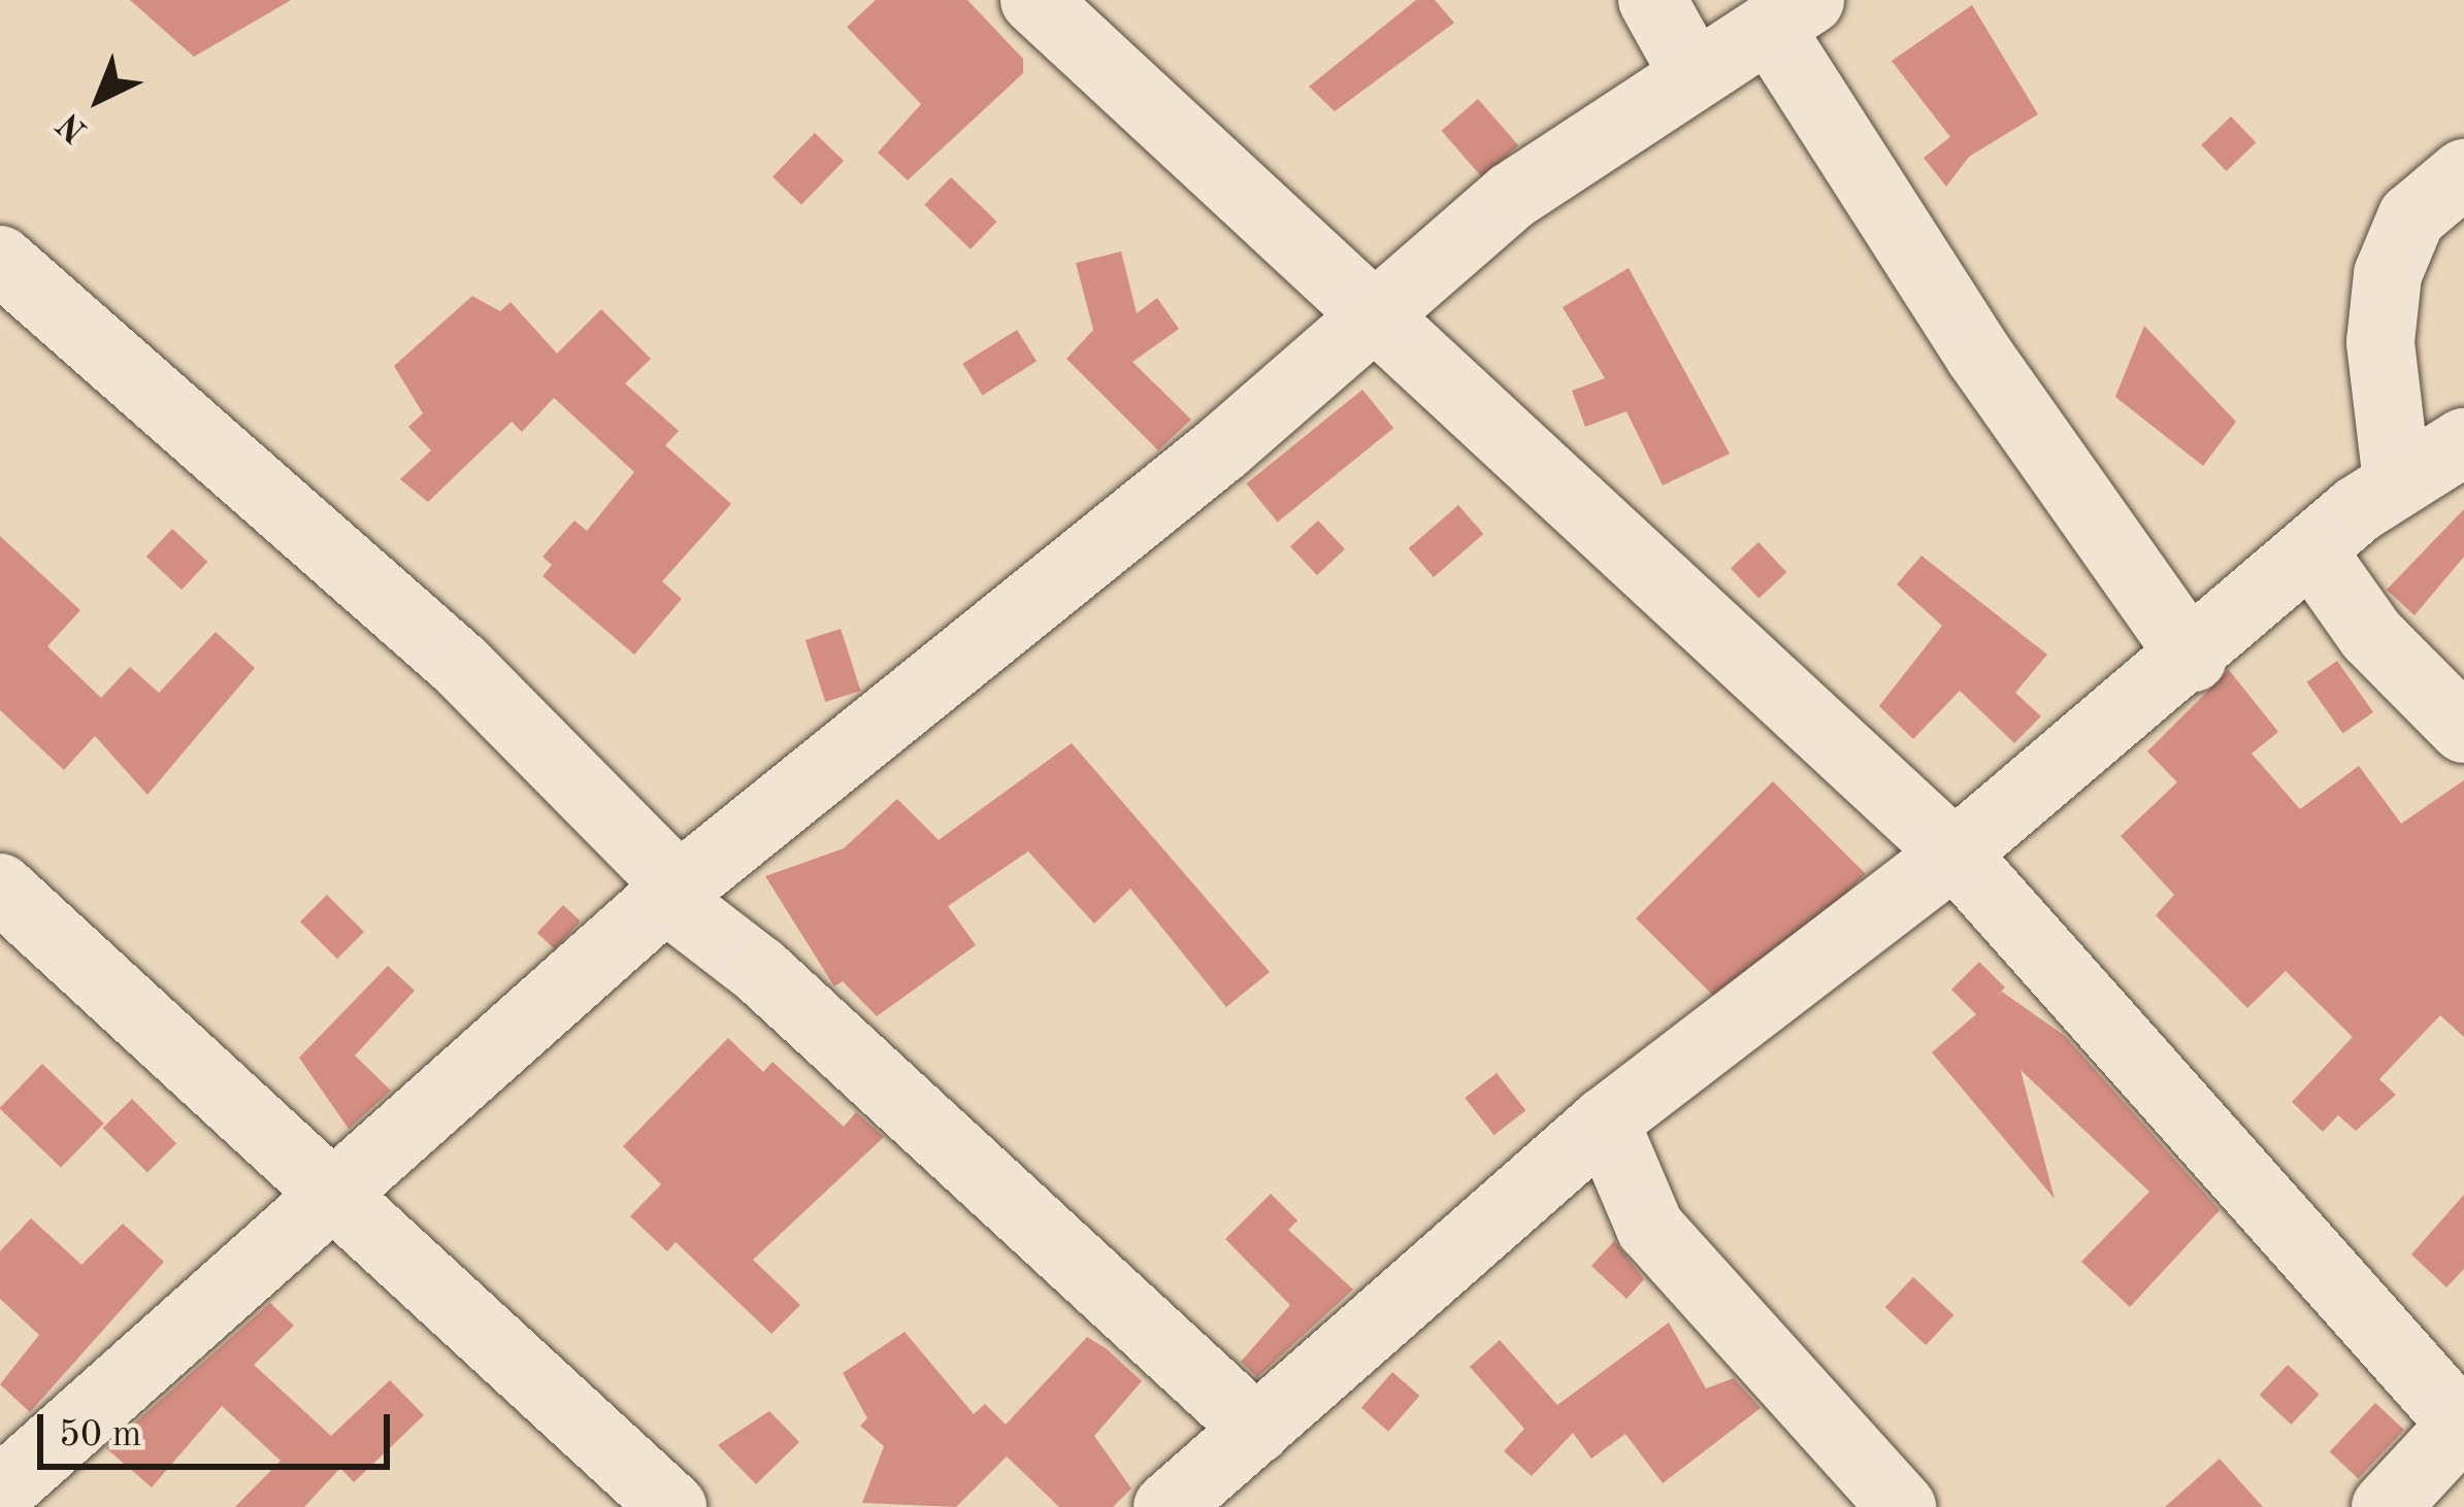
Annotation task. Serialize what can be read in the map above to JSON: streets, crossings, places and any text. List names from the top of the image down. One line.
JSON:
{"scale_bar":"50 m","north":"bottom left"}
